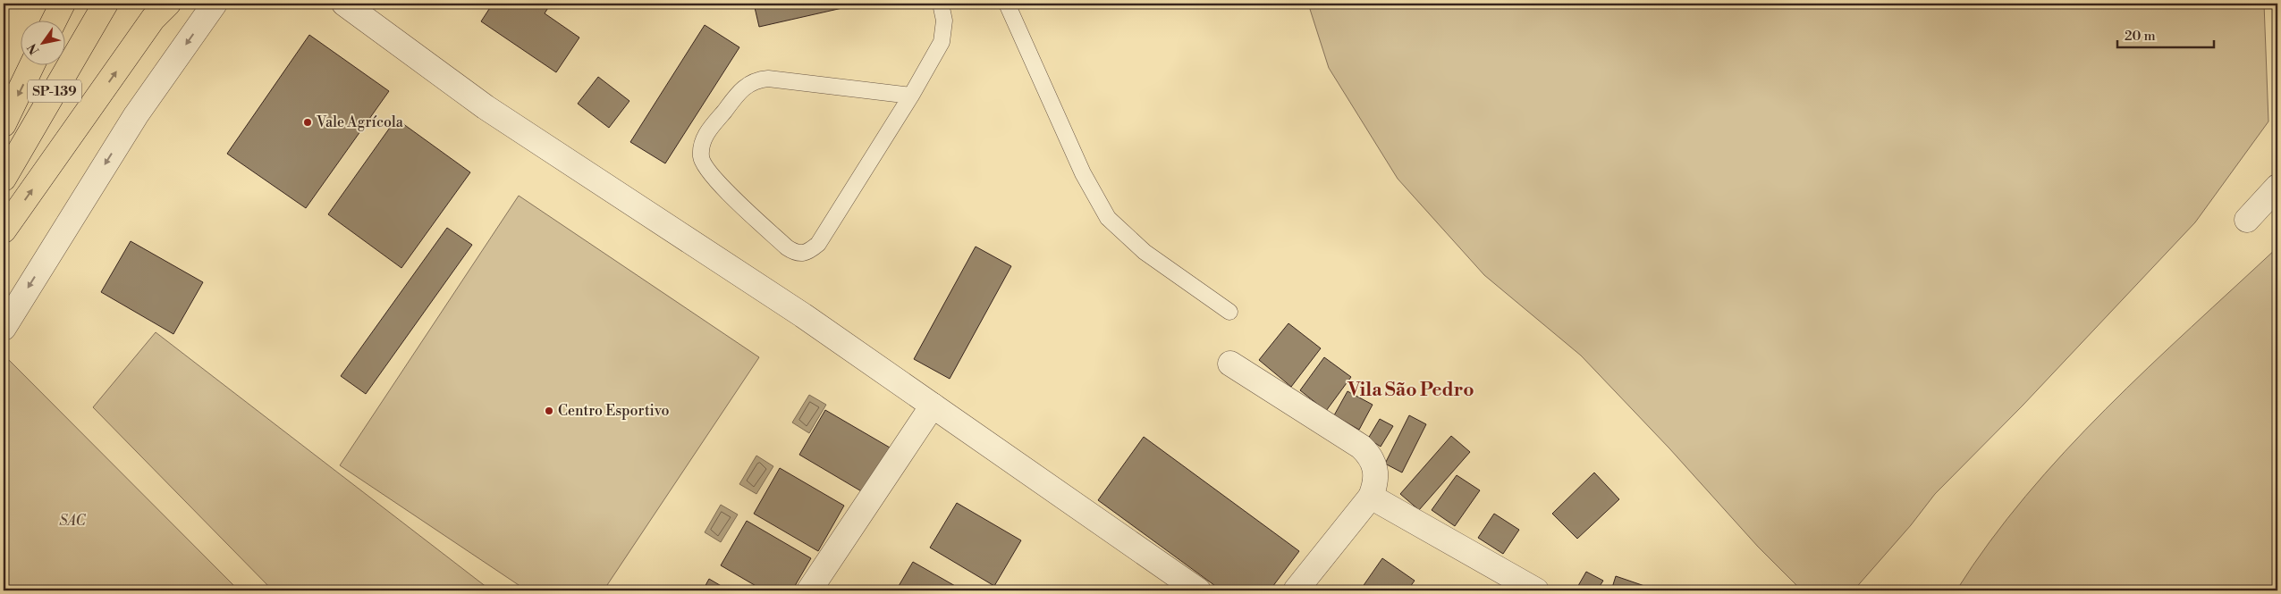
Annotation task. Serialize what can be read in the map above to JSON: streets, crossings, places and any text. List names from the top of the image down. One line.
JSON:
{"streets":{"main road":["SP-139"]},"districts":["Vila São Pedro"],"parks":["SAC"],"places":["Vale Agrícola","Centro Esportivo"],"scale_bar":"20 m","north":"bottom left"}
